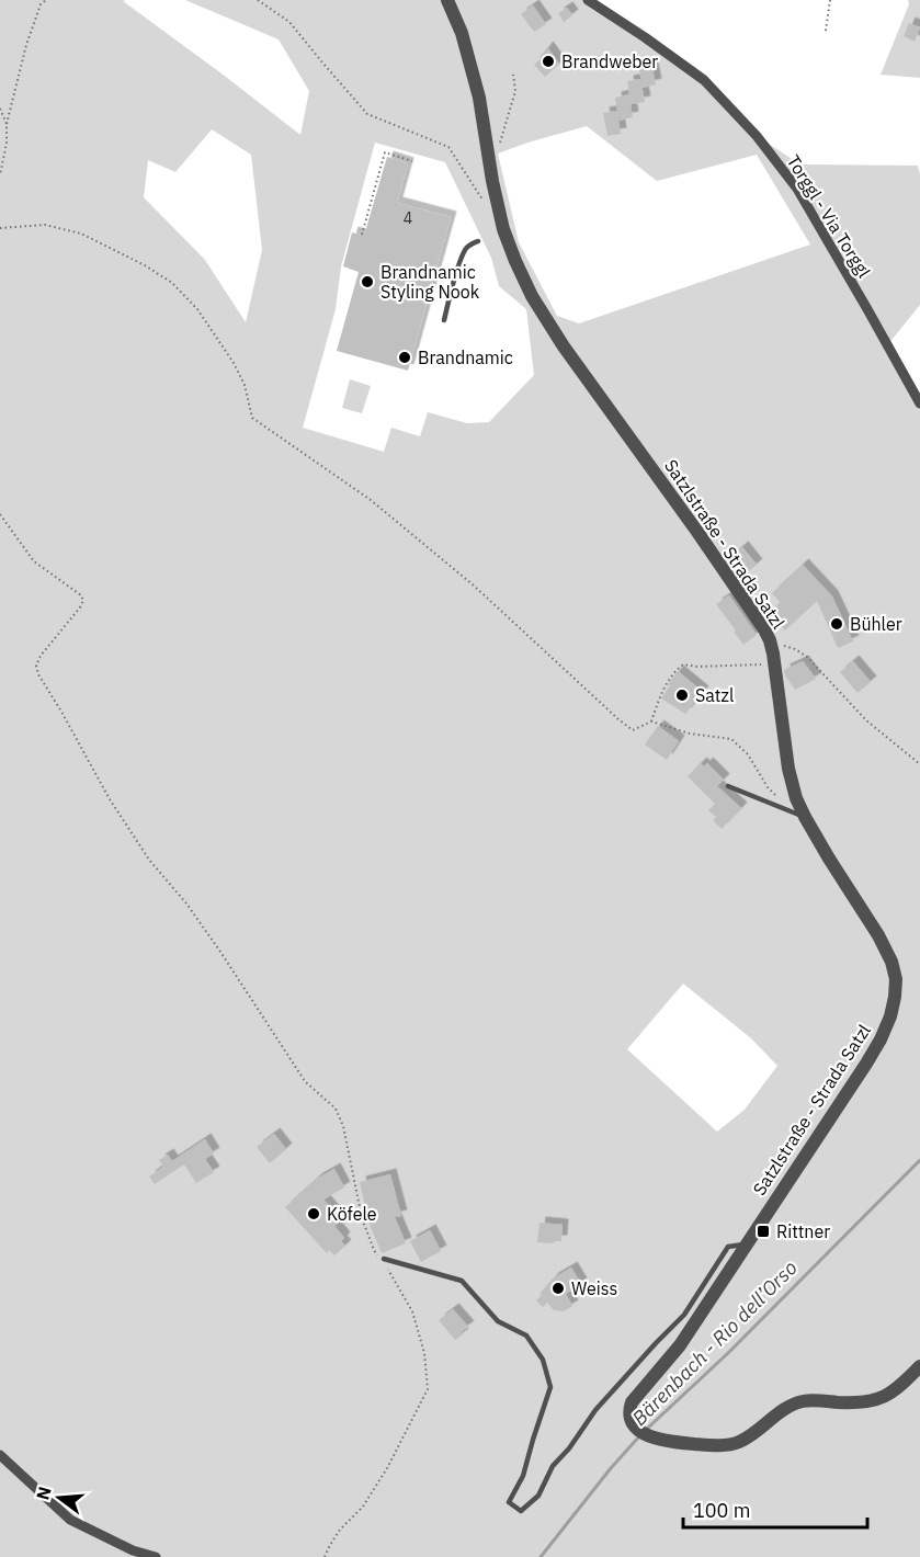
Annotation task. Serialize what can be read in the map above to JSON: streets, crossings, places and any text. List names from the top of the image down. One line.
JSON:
{"streets":{"street":["Torggl - Via Torggl","Satzlstraße - Strada Satzl"]},"water":["Bärenbach - Rio dell’Orso"],"places":{"other":["Brandweber","Brandnamic Styling Nook","Brandnamic","Bühler","Satzl","Köfele","Weiss"],"transit":["Rittner"]},"house_numbers":["4"],"scale_bar":"100 m","north":"left"}
